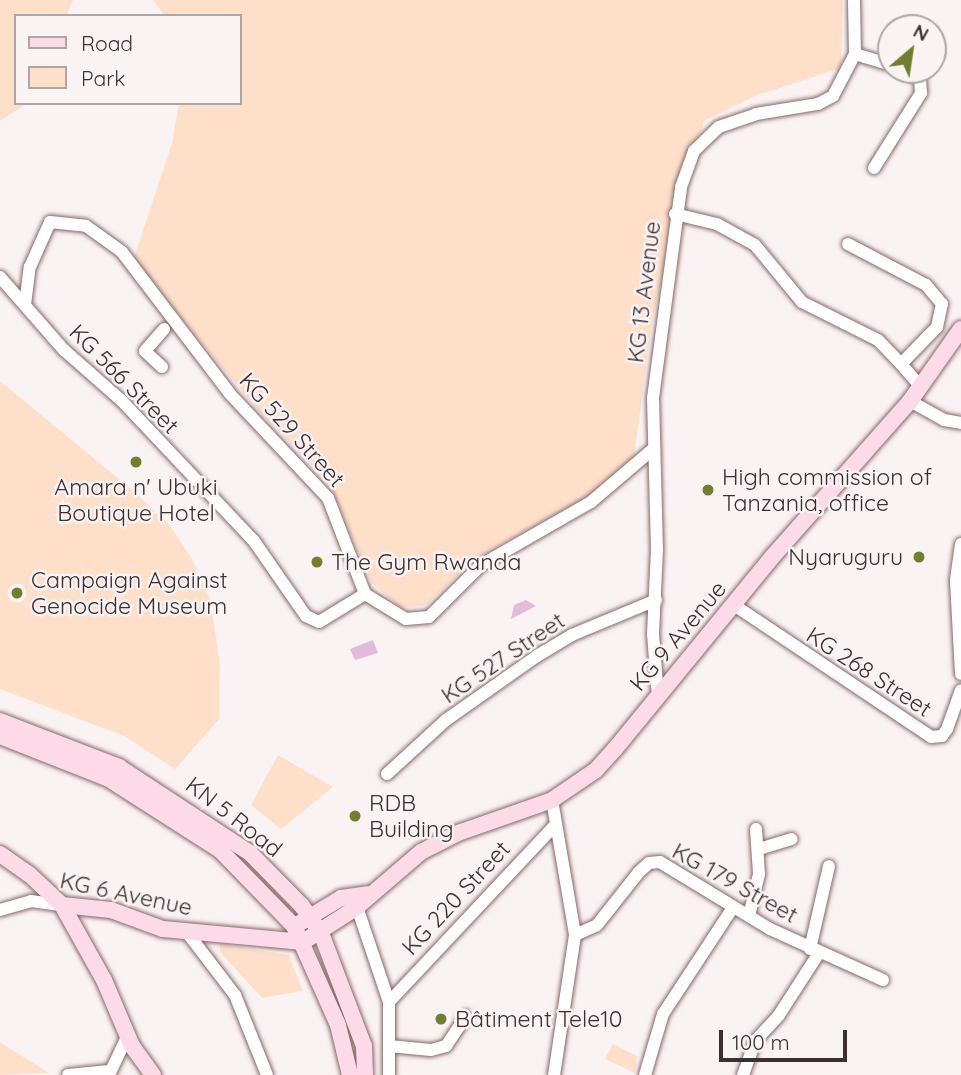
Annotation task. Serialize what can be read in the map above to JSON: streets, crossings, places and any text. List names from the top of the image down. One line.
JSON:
{"streets":{"main road":["KG 9 Avenue","KN 5 Road","KG 6 Avenue"],"street":["KG 13 Avenue","KG 566 Street","KG 529 Street","KG 527 Street","KG 268 Street","KG 179 Street","KG 220 Street"]},"crossings":[["KG 13 Avenue","KG 9 Avenue"],["KG 13 Avenue","KG 527 Street"],["KG 566 Street","KG 529 Street"],["KG 9 Avenue","KG 268 Street"],["KG 9 Avenue","KN 5 Road"],["KG 9 Avenue","KG 6 Avenue"],["KN 5 Road","KG 6 Avenue"]],"places":["Amara n' Ubuki Boutique Hotel","High commission of Tanzania, office","Nyaruguru","The Gym Rwanda","Campaign Against Genocide Museum","RDB Building","Bâtiment Tele10"],"legend":["Road","Park"],"scale_bar":"100 m","north":"top right"}
